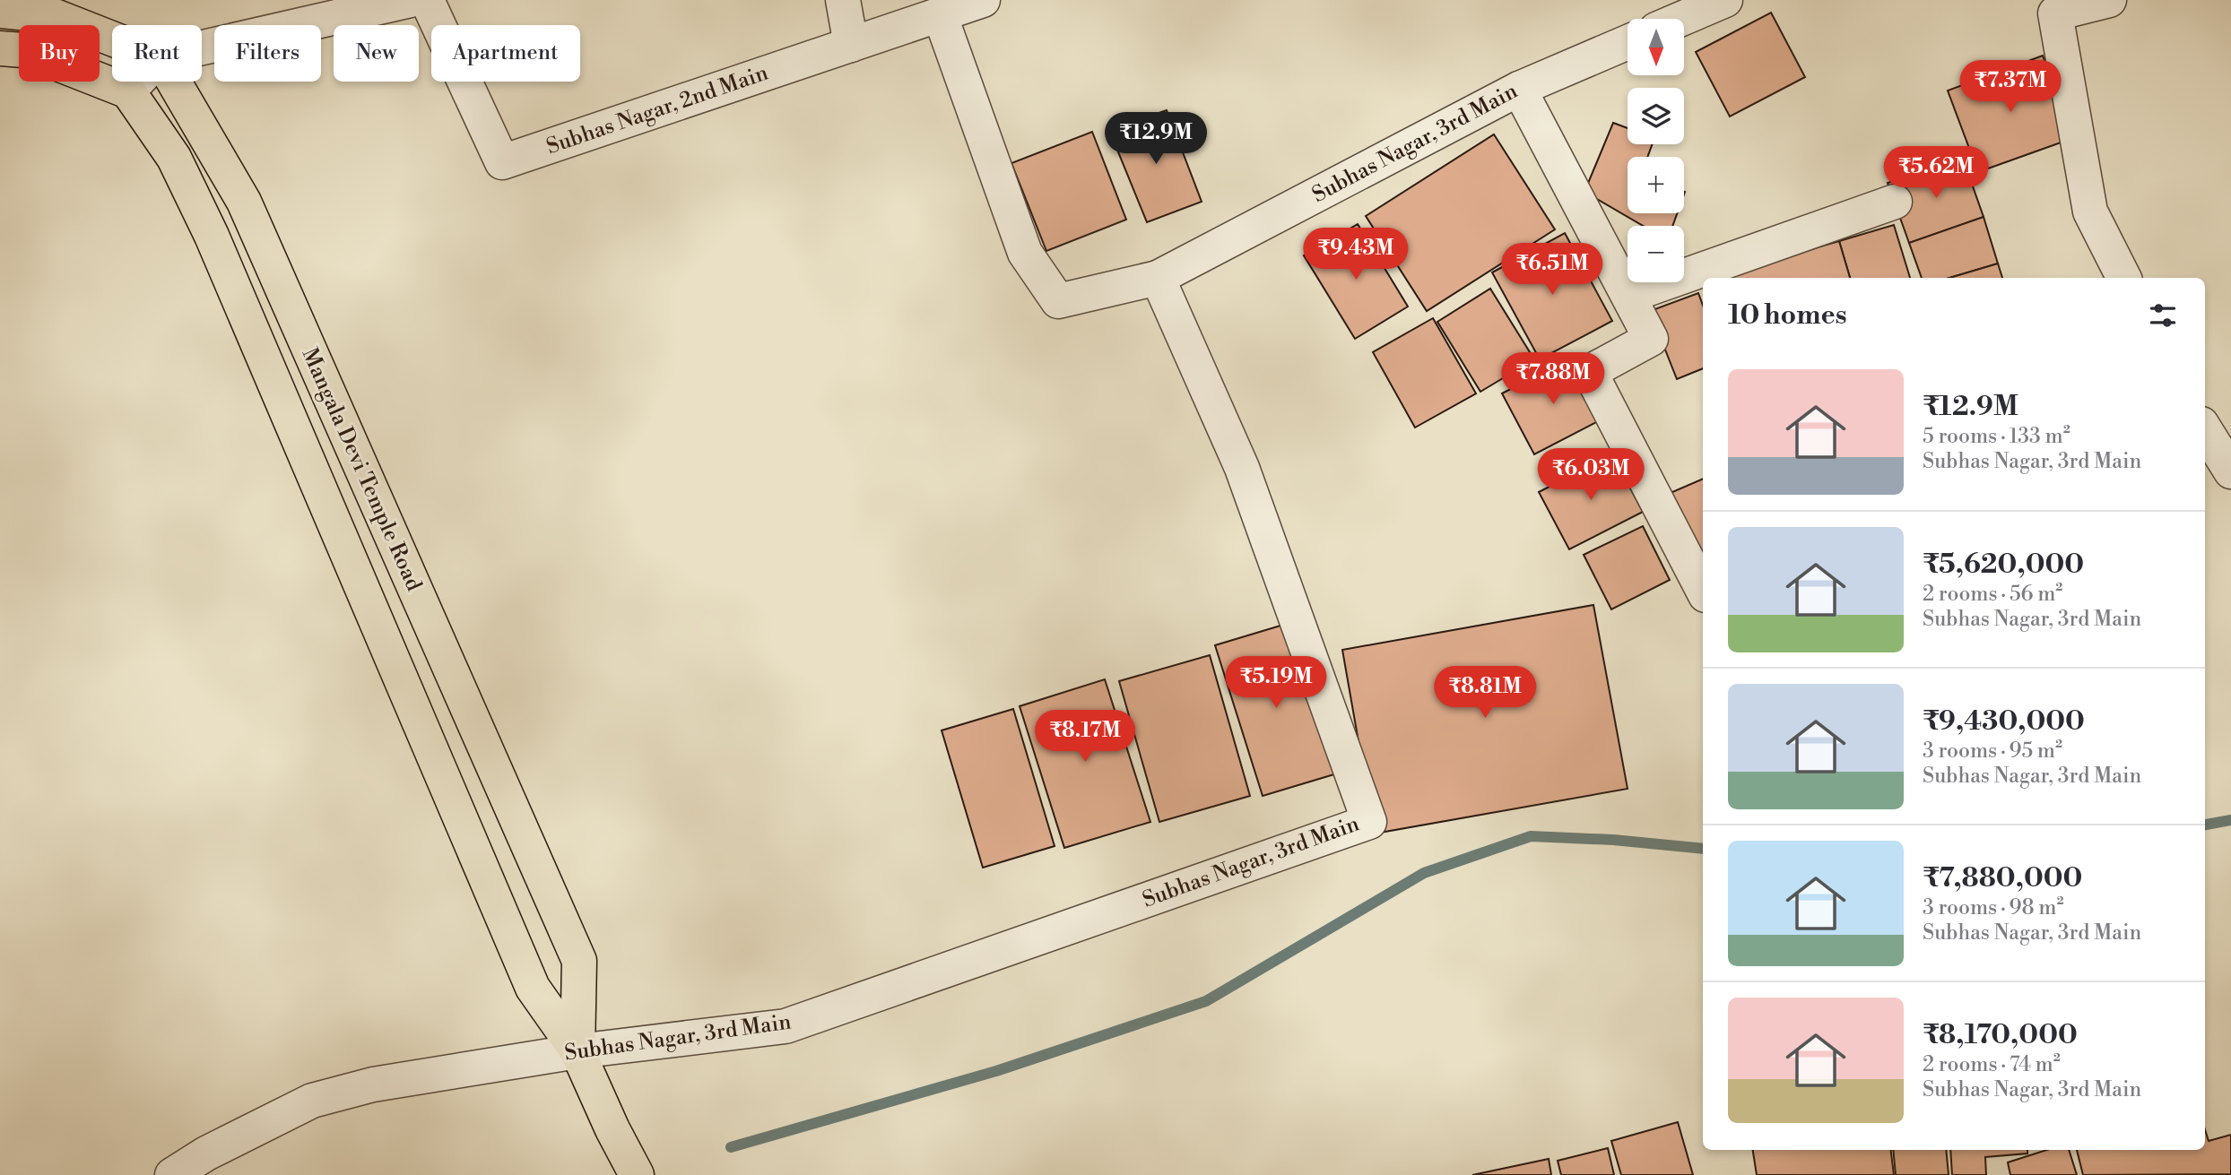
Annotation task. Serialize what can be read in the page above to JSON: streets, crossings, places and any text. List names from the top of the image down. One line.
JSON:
{"streets":{"main road":["Mangala Devi Temple Road"],"street":["Subhas Nagar, 2nd Main","Subhas Nagar, 3rd Main"]},"crossings":[["Subhas Nagar, 3rd Main","Mangala Devi Temple Road"]],"north":"bottom","page":{"map_buttons":["+","−"],"chip":["Buy","Rent","Filters","New","Apartment"],"price":["₹7.37M","₹12.9M","₹5.62M","₹9.43M","₹6.51M","₹7.88M","₹6.03M","₹5.19M","₹8.81M","₹8.17M"],"heading":"10 homes","list":[{"name":"₹12.9M","note":"5 rooms · 133 m² · Subhas Nagar, 3rd Main"},{"name":"₹5,620,000","note":"2 rooms · 56 m² · Subhas Nagar, 3rd Main"},{"name":"₹9,430,000","note":"3 rooms · 95 m² · Subhas Nagar, 3rd Main"},{"name":"₹7,880,000","note":"3 rooms · 98 m² · Subhas Nagar, 3rd Main"},{"name":"₹8,170,000","note":"2 rooms · 74 m² · Subhas Nagar, 3rd Main"}]}}
